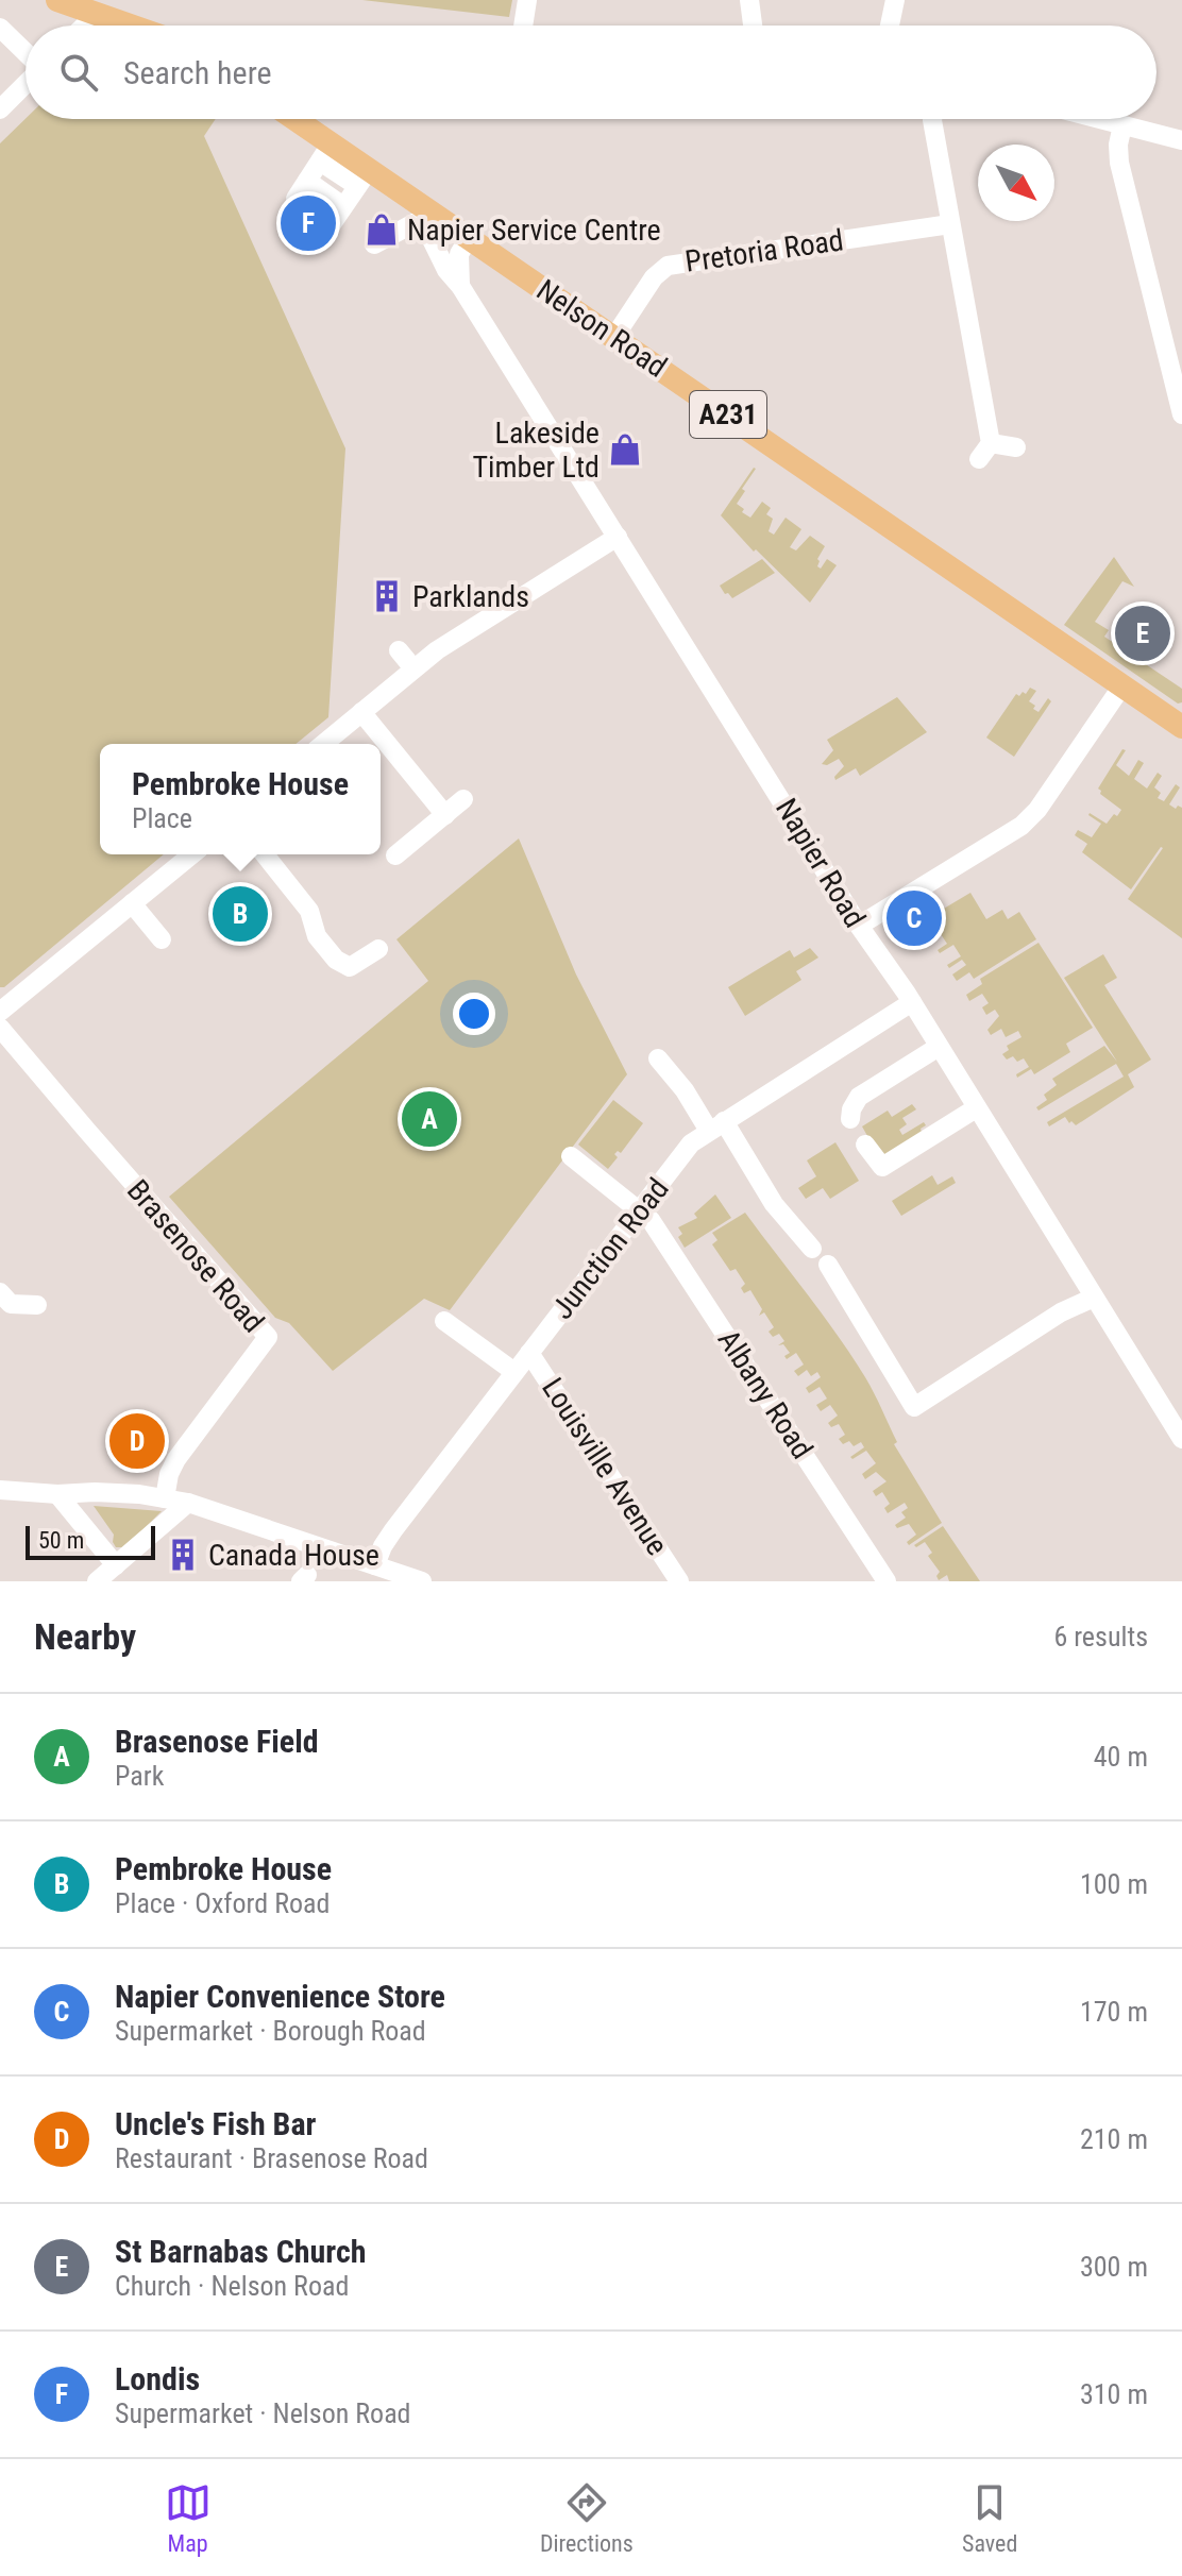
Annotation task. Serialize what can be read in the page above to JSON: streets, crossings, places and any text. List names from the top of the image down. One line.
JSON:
{"streets":{"main road":["Nelson Road","A231"],"street":["Pretoria Road","Napier Road","Junction Road","Brasenose Road","Albany Road","Louisville Avenue"]},"crossings":[["Pretoria Road","Nelson Road"],["Nelson Road","Napier Road"],["Napier Road","Junction Road"],["Junction Road","Albany Road"],["Junction Road","Louisville Avenue"]],"places":{"shop":["Napier Service Centre","Lakeside Timber Ltd"],"building":["Parklands","Canada House"]},"scale_bar":"50 m","north":"bottom right","page":{"search":"Search here","pins":["F","E","B","C","A","D"],"popup":["Pembroke House","Place"],"scale":"50 m","heading":["Nearby","6 results"],"list":[{"mark":"A","name":"Brasenose Field","note":"Park","value":"40 m"},{"mark":"B","name":"Pembroke House","note":"Place · Oxford Road","value":"100 m"},{"mark":"C","name":"Napier Convenience Store","note":"Supermarket · Borough Road","value":"170 m"},{"mark":"D","name":"Uncle's Fish Bar","note":"Restaurant · Brasenose Road","value":"210 m"},{"mark":"E","name":"St Barnabas Church","note":"Church · Nelson Road","value":"300 m"},{"mark":"F","name":"Londis","note":"Supermarket · Nelson Road","value":"310 m"}],"nav":["Map","Directions","Saved"]}}
